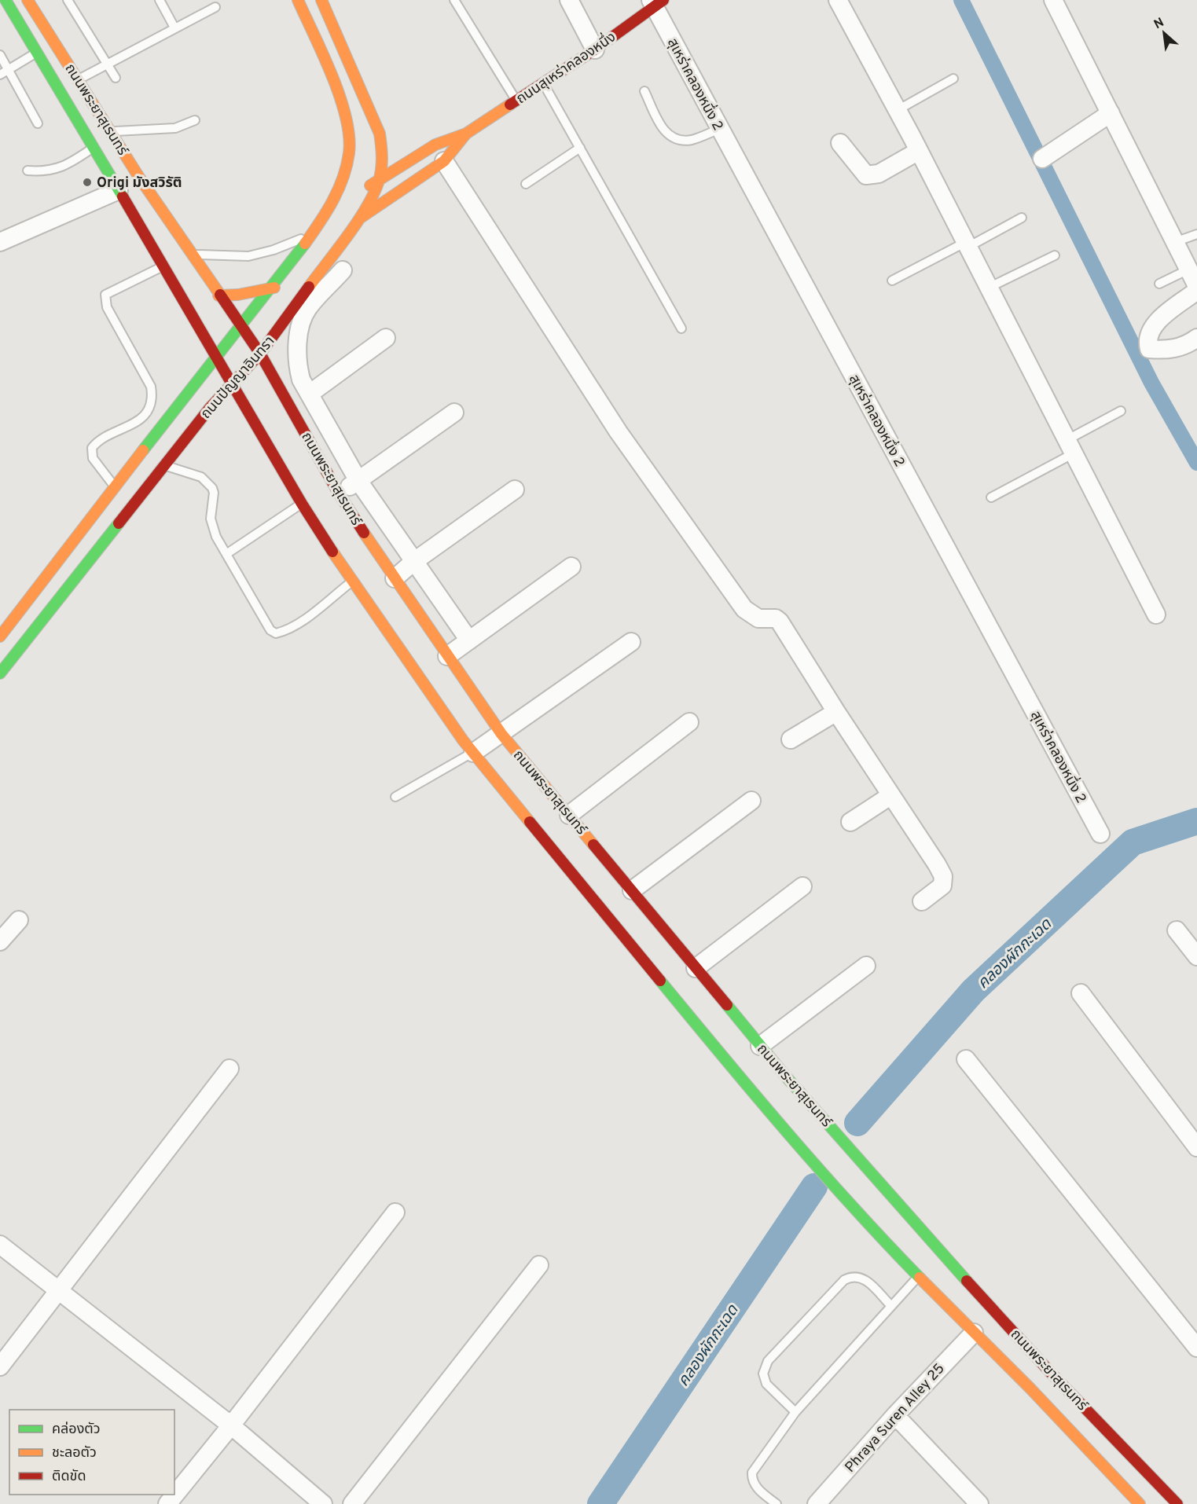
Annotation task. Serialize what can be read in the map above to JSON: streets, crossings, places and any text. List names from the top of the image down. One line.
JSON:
{"streets":{"street":["ถนนสุเหร่าคลองหนึ่ง","สุเหร่าคลองหนึ่ง 2","ถนนพระยาสุเรนทร์","ถนนปัญญาอินทรา","Phraya Suren Alley 25"]},"crossings":[["ถนนสุเหร่าคลองหนึ่ง","สุเหร่าคลองหนึ่ง 2"],["ถนนสุเหร่าคลองหนึ่ง","ถนนปัญญาอินทรา"],["ถนนพระยาสุเรนทร์","ถนนปัญญาอินทรา"],["ถนนพระยาสุเรนทร์","Phraya Suren Alley 25"]],"water":["คลองผักกะเฉด"],"places":["Origi มังสวิรัติ"],"legend":["คล่องตัว","ชะลอตัว","ติดขัด"],"north":"top left"}
